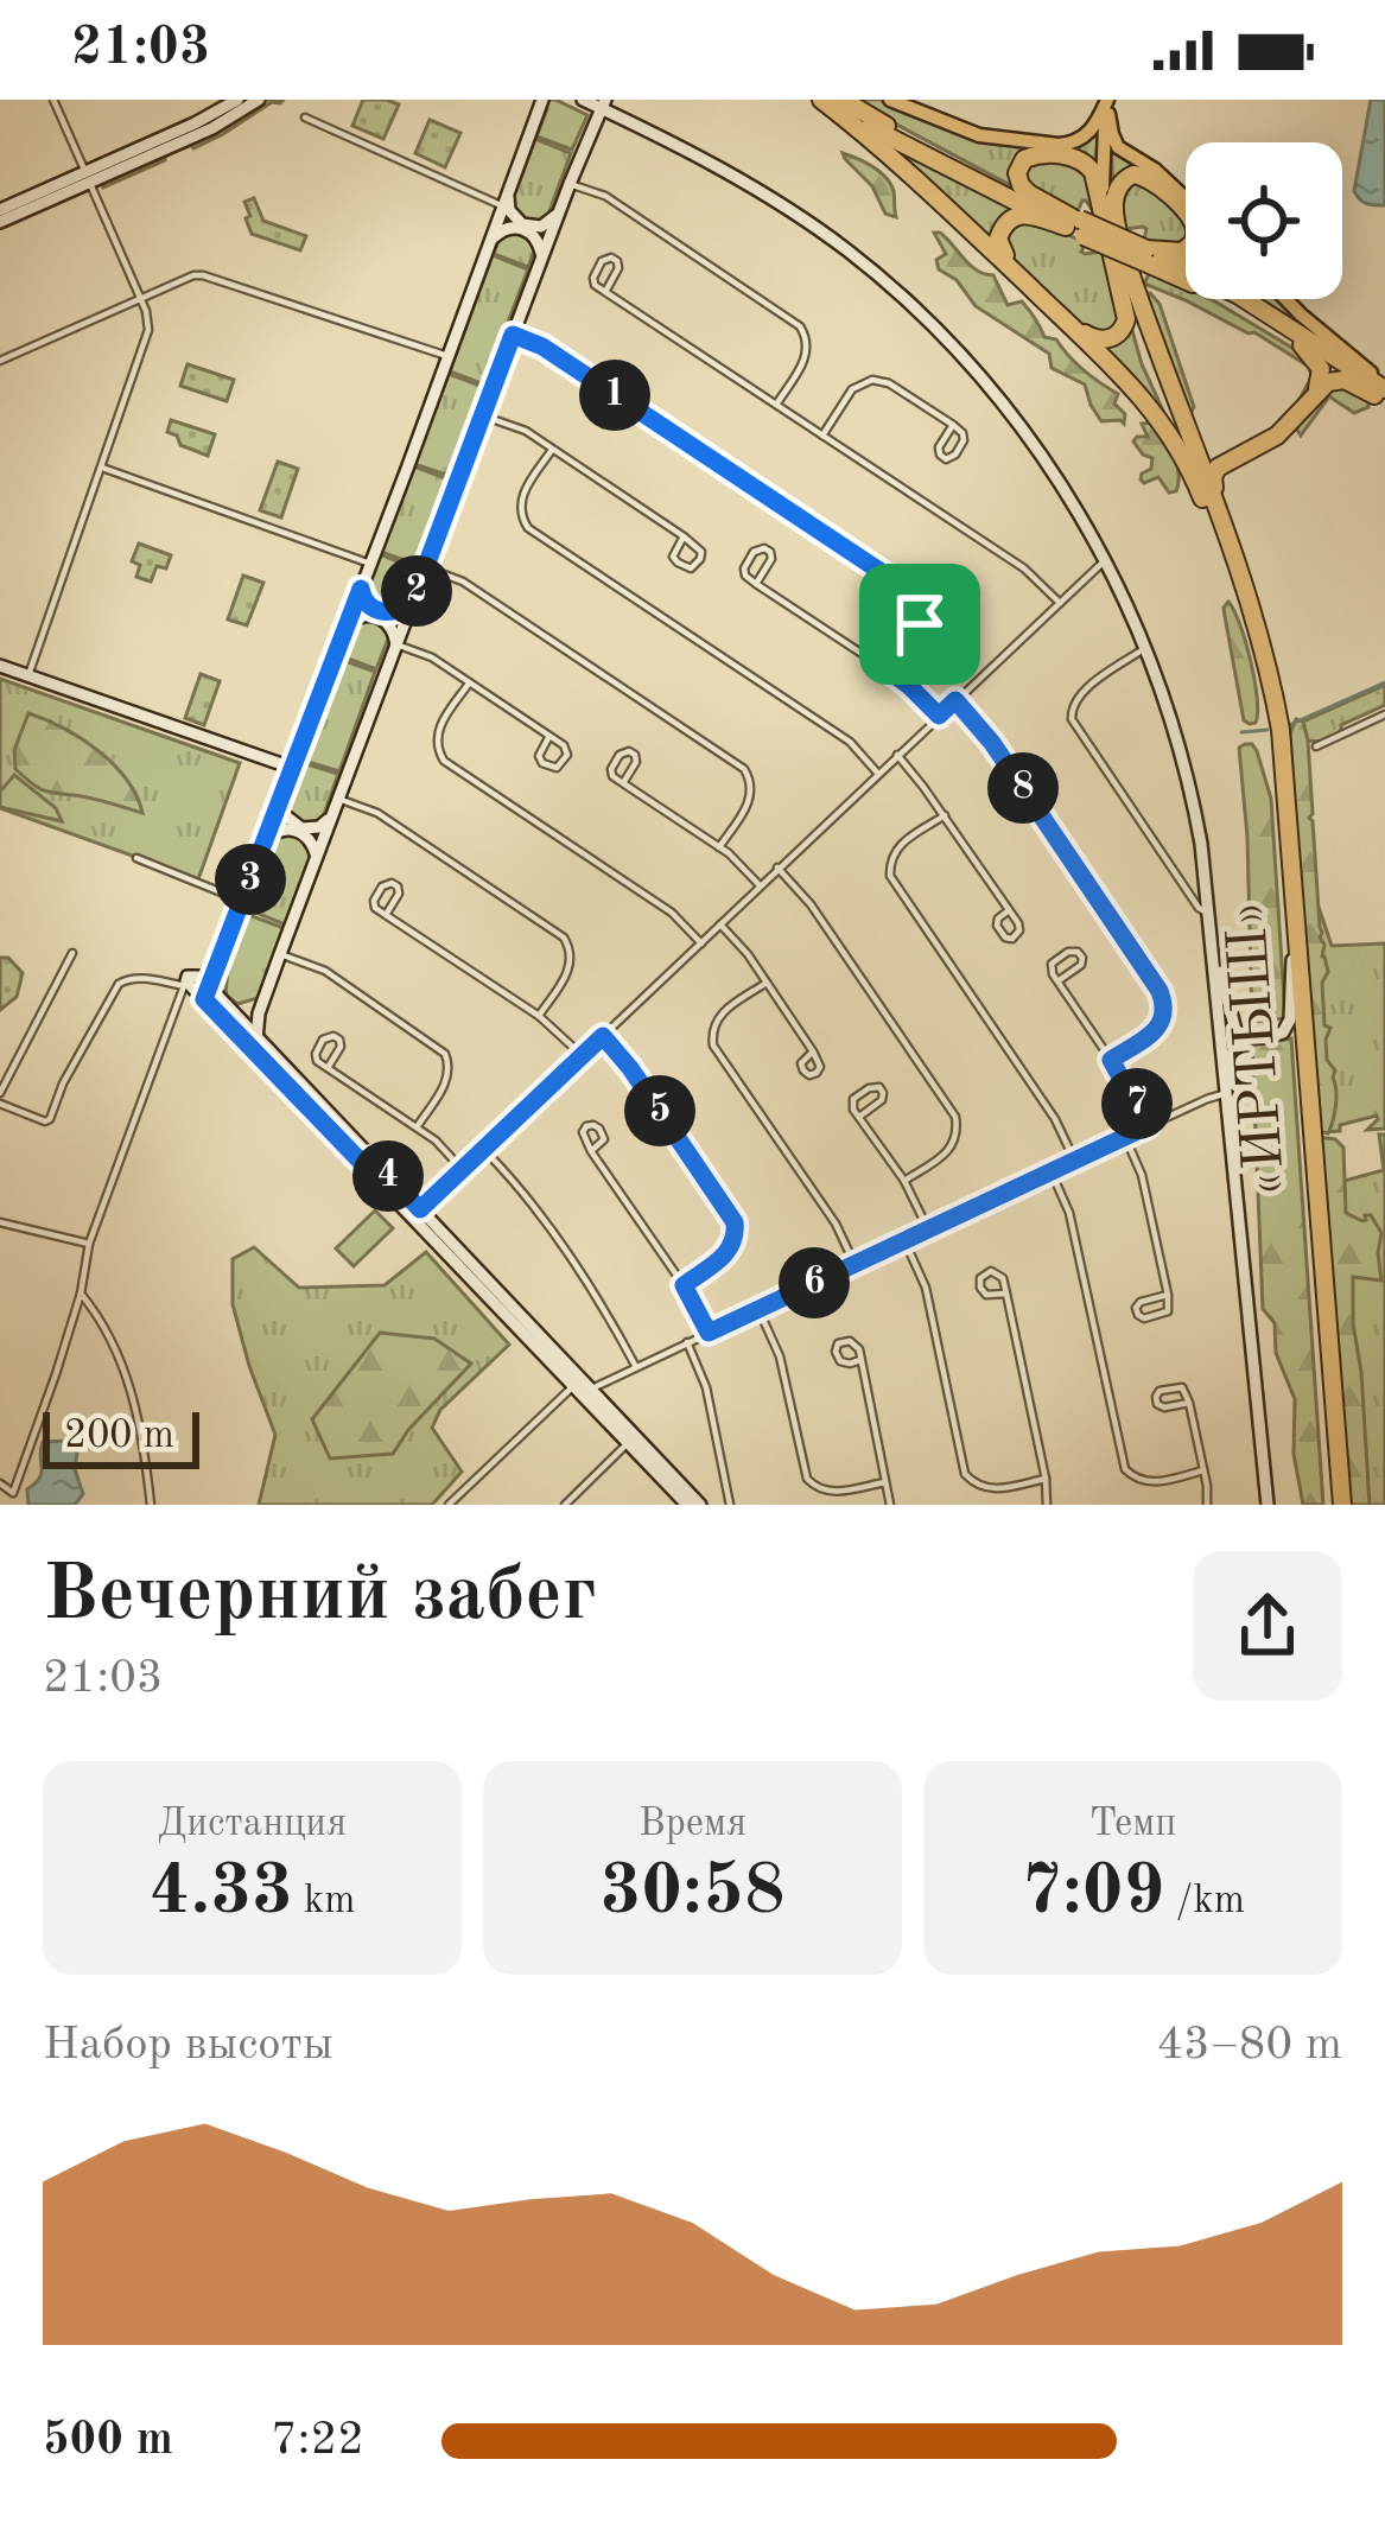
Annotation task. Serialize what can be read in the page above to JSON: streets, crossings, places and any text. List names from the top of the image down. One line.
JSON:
{"streets":{"highway":["«ИРТЫШ»"]},"scale_bar":"200 m","page":{"status":"21:03","pins":["1","2","8","3","7","5","4","6"],"scale":"200 m","heading":["Вечерний забег","21:03"],"stats":[["Дистанция","4.33 km"],["Время","30:58"],["Темп","7:09 /km"]],"chart":["Набор высоты","43–80 m"],"list":[{"name":"500 m","note":"7:22"}]}}
